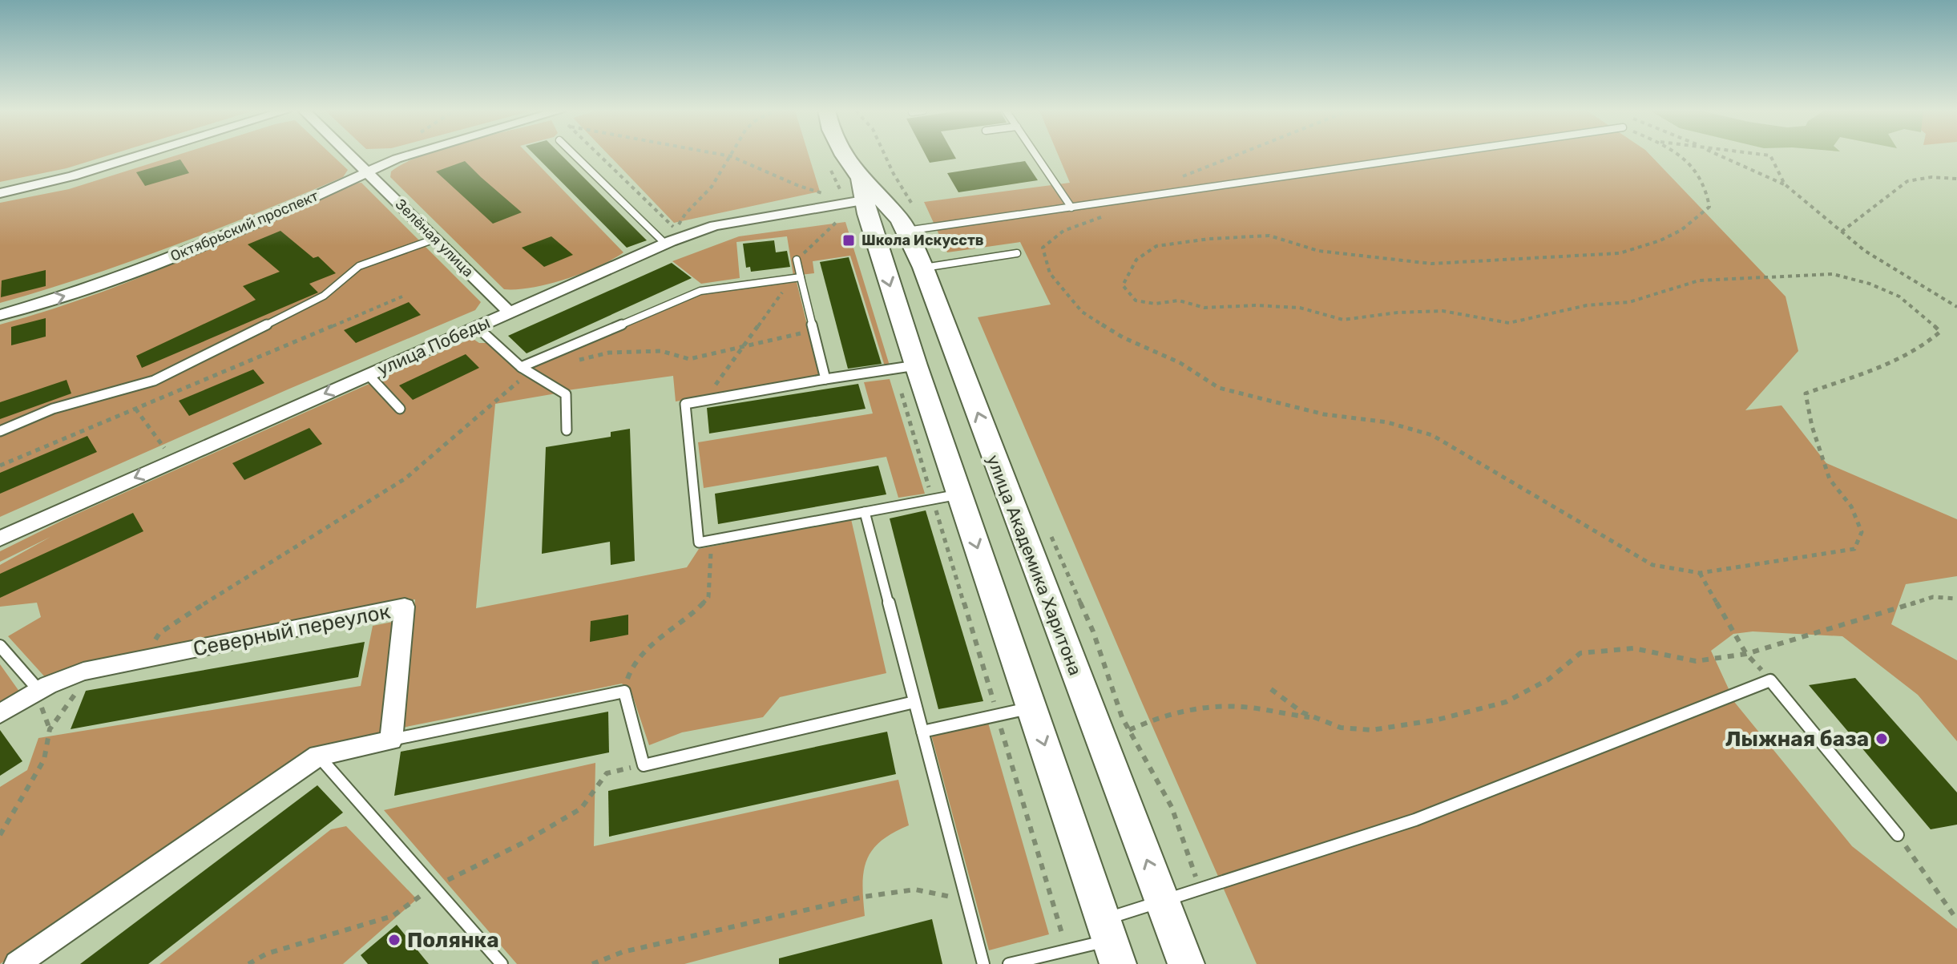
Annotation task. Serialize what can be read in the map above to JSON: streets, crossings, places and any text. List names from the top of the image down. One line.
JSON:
{"streets":{"main road":["улица Академика Харитона"],"street":["Октябрьский проспект","Зелёная улица","улица Победы","Северный переулок"]},"crossings":[["Октябрьский проспект","Зелёная улица"],["Зелёная улица","улица Победы"],["улица Победы","улица Академика Харитона"]],"one_way":["улица Победы"],"places":{"transit":["Школа Искусств"],"other":["Лыжная база","Полянка"]}}
